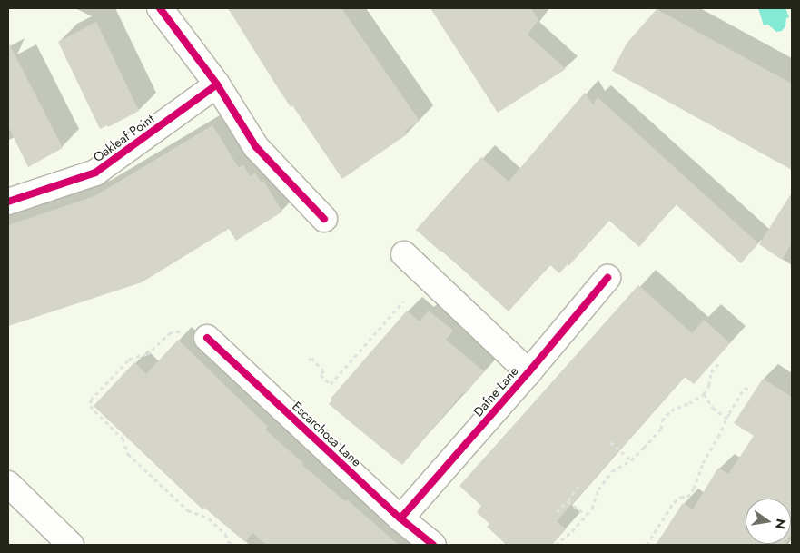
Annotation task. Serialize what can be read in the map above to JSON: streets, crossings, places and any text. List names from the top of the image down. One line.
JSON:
{"streets":{"street":["Oakleaf Point","Dafne Lane","Escarchosa Lane"]},"crossings":[["Dafne Lane","Escarchosa Lane"]],"north":"right"}
